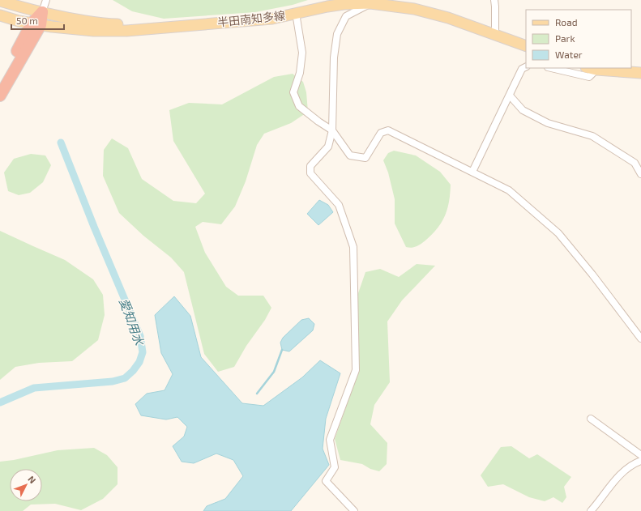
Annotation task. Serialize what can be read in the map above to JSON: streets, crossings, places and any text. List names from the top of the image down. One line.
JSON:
{"streets":{"main road":["半田南知多線"]},"water":["愛知用水"],"legend":["Road","Park","Water"],"scale_bar":"50 m","north":"top right"}
